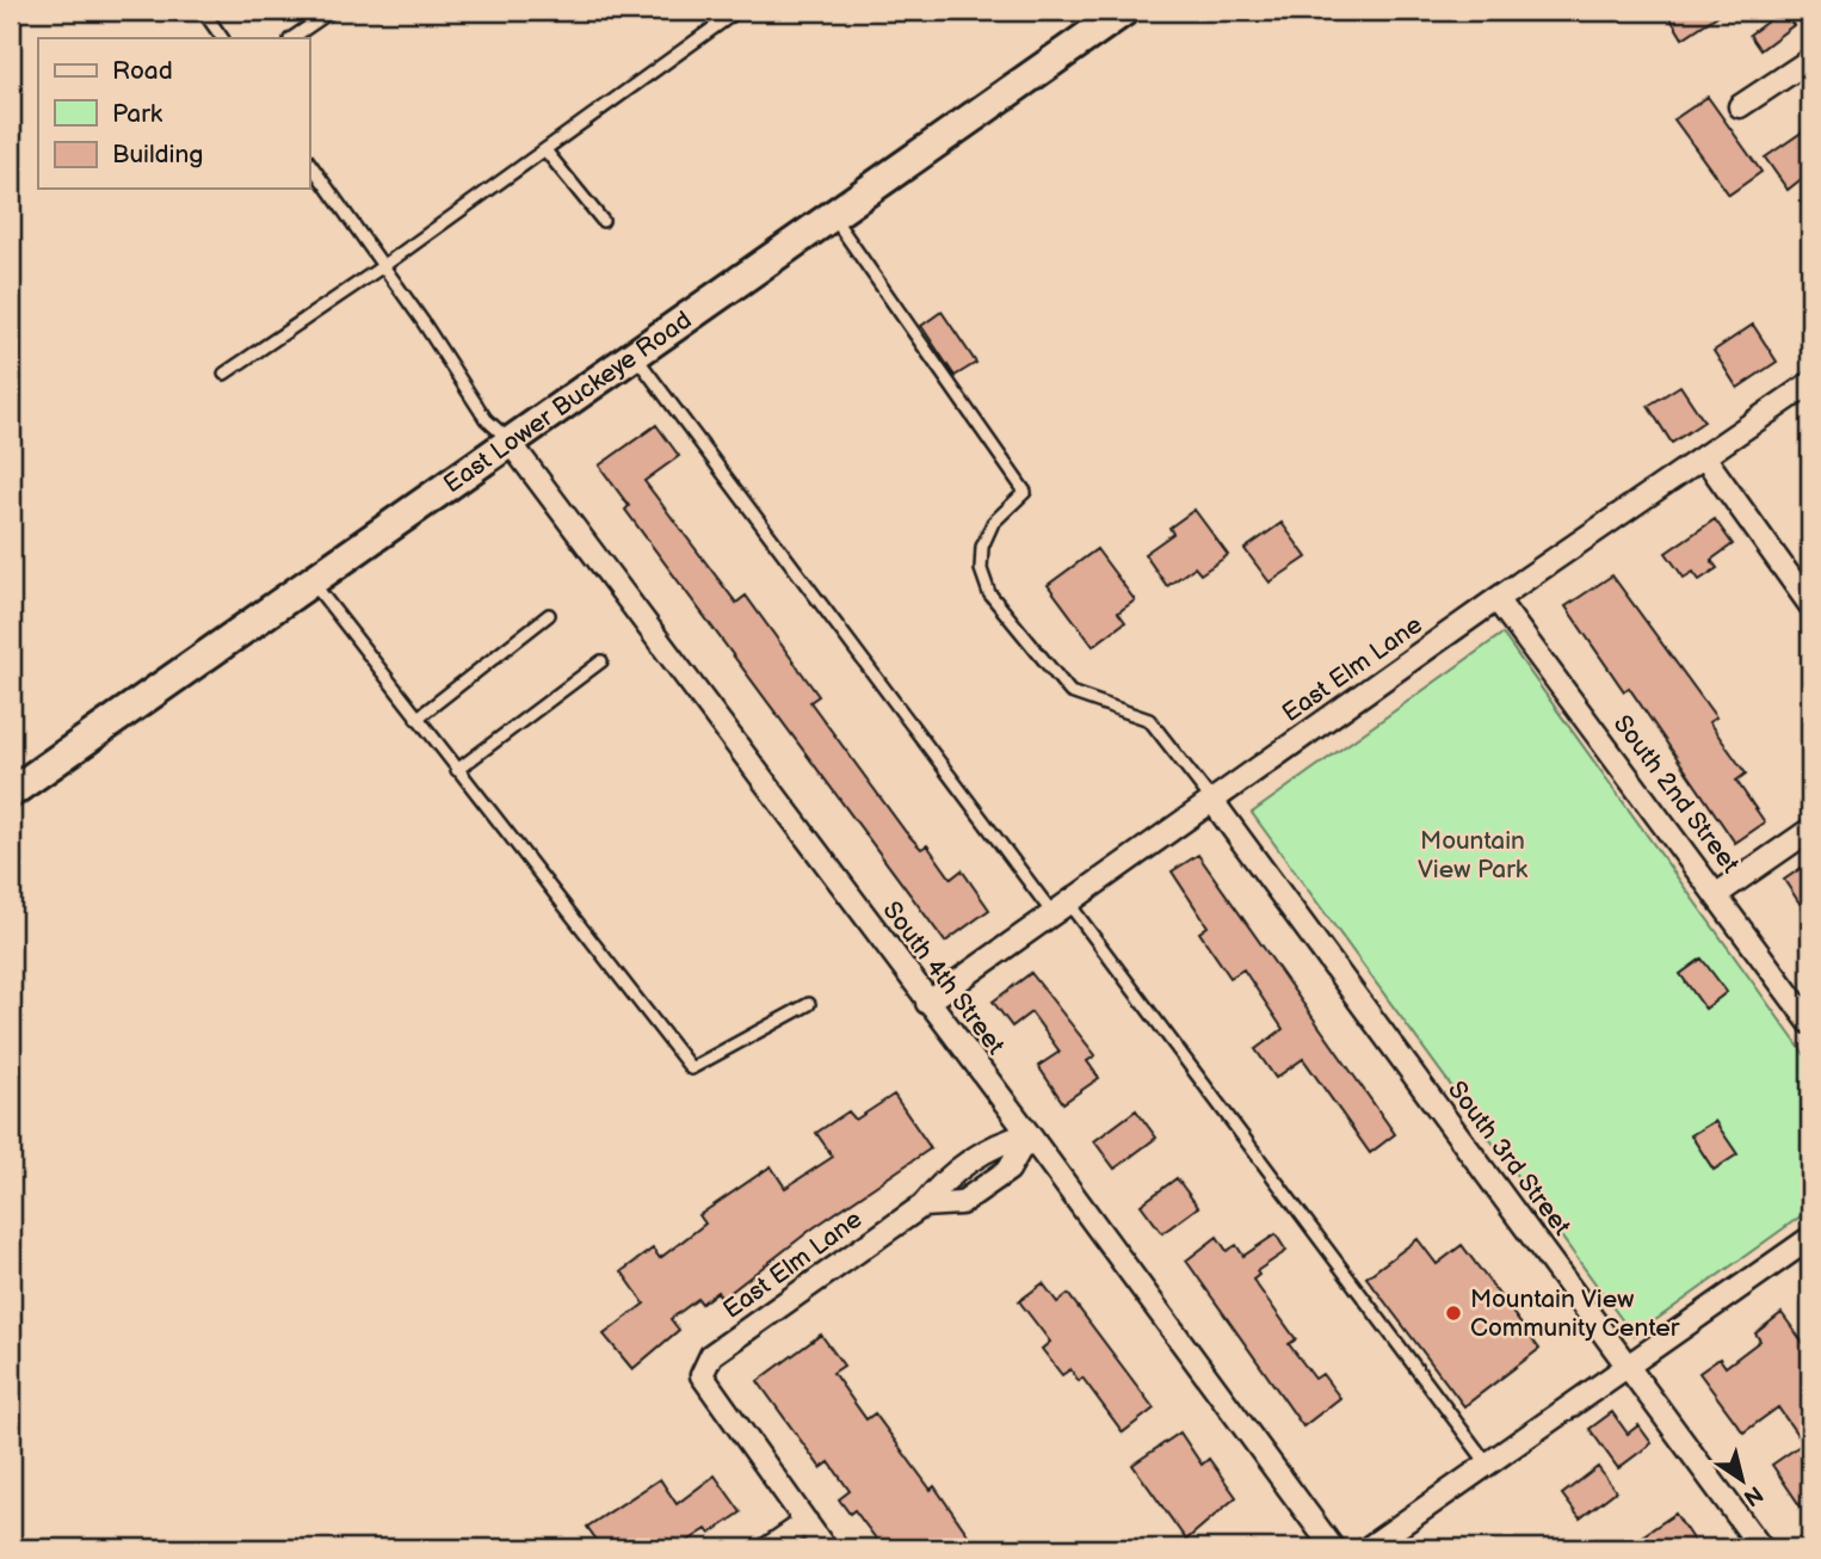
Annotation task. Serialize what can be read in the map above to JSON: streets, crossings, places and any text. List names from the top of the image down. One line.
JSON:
{"streets":{"main road":["East Lower Buckeye Road"],"street":["East Elm Lane","South 2nd Street","South 4th Street","South 3rd Street"]},"crossings":[["East Lower Buckeye Road","South 4th Street"],["East Elm Lane","South 2nd Street"],["East Elm Lane","South 4th Street"],["East Elm Lane","South 3rd Street"]],"parks":["Mountain View Park"],"places":["Mountain View Community Center"],"legend":["Road","Park","Building"],"north":"bottom right"}
